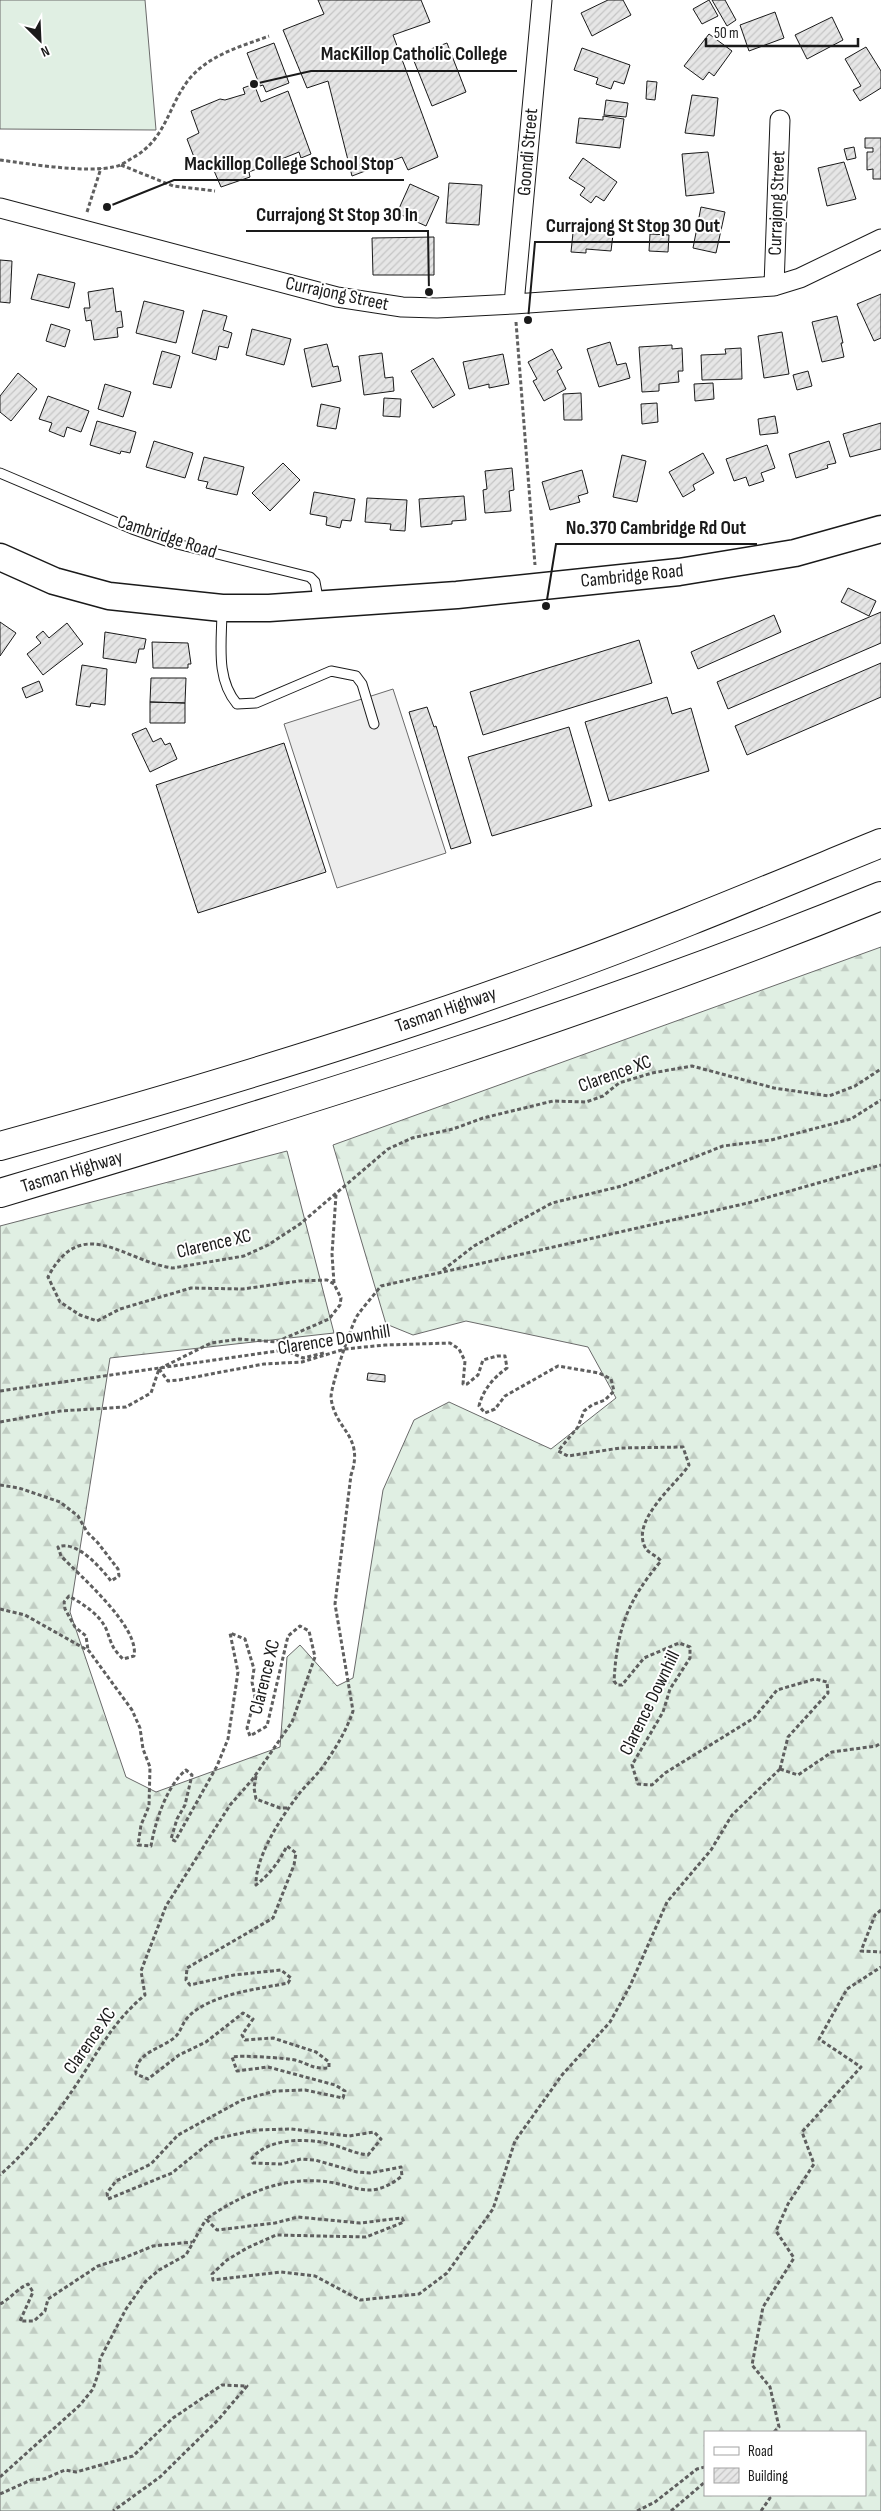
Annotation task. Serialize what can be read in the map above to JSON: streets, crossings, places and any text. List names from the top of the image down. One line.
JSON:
{"streets":{"highway":["Tasman Highway"],"main road":["Cambridge Road"],"street":["Goondi Street","Currajong Street"],"path":["Clarence XC","Clarence Downhill"]},"crossings":[["Goondi Street","Currajong Street"]],"places":["MacKillop Catholic College","Mackillop College School Stop","Currajong St Stop 30 In","Currajong St Stop 30 Out","No.370 Cambridge Rd Out"],"legend":["Road","Building"],"scale_bar":"50 m","north":"bottom right"}
